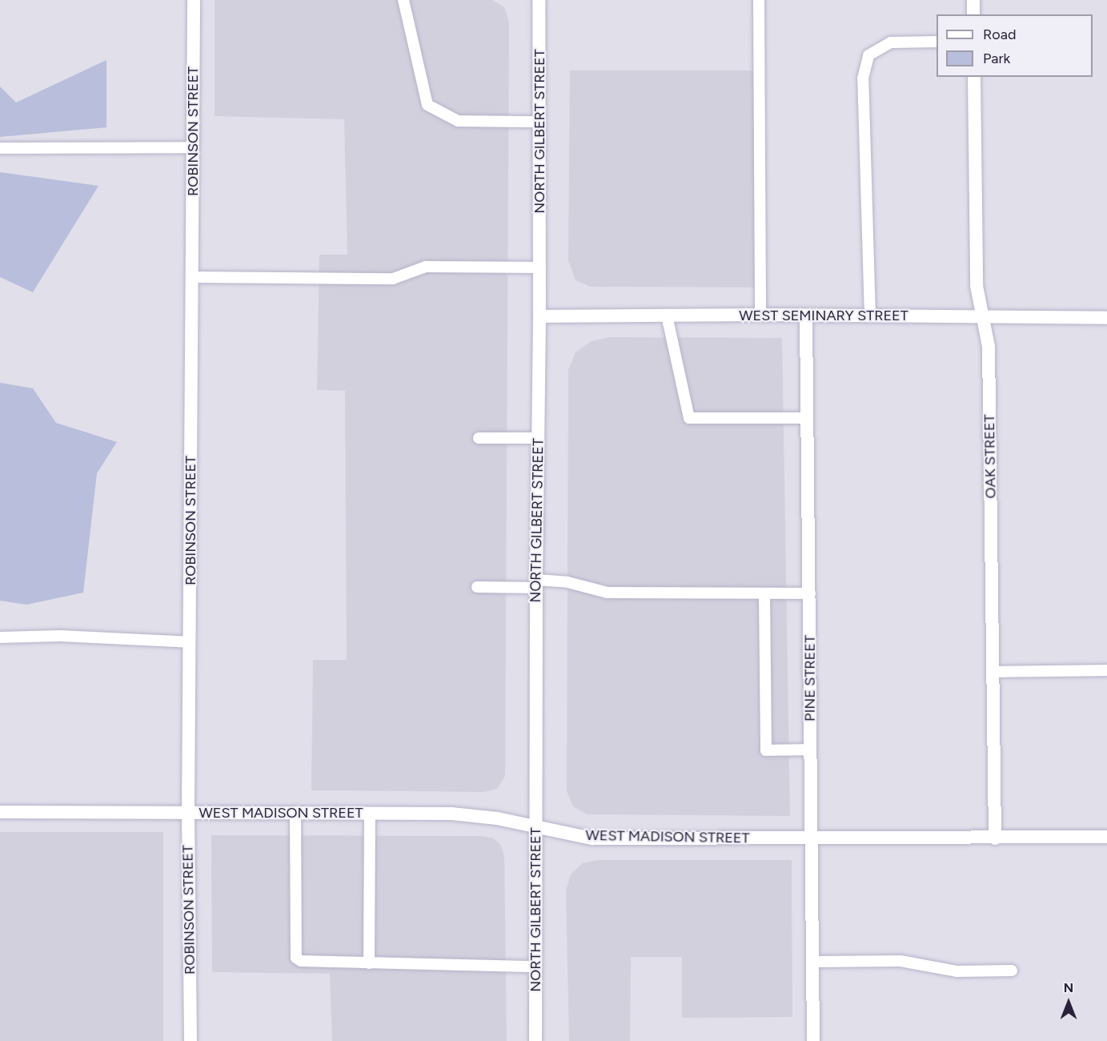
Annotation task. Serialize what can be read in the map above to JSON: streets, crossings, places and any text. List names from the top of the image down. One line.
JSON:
{"streets":{"street":["ROBINSON STREET","NORTH GILBERT STREET","WEST SEMINARY STREET","OAK STREET","PINE STREET","WEST MADISON STREET"]},"crossings":[["ROBINSON STREET","WEST MADISON STREET"],["NORTH GILBERT STREET","WEST SEMINARY STREET"],["NORTH GILBERT STREET","WEST MADISON STREET"],["WEST SEMINARY STREET","OAK STREET"],["WEST SEMINARY STREET","PINE STREET"],["OAK STREET","WEST MADISON STREET"],["PINE STREET","WEST MADISON STREET"]],"legend":["Road","Park"],"north":"top"}
